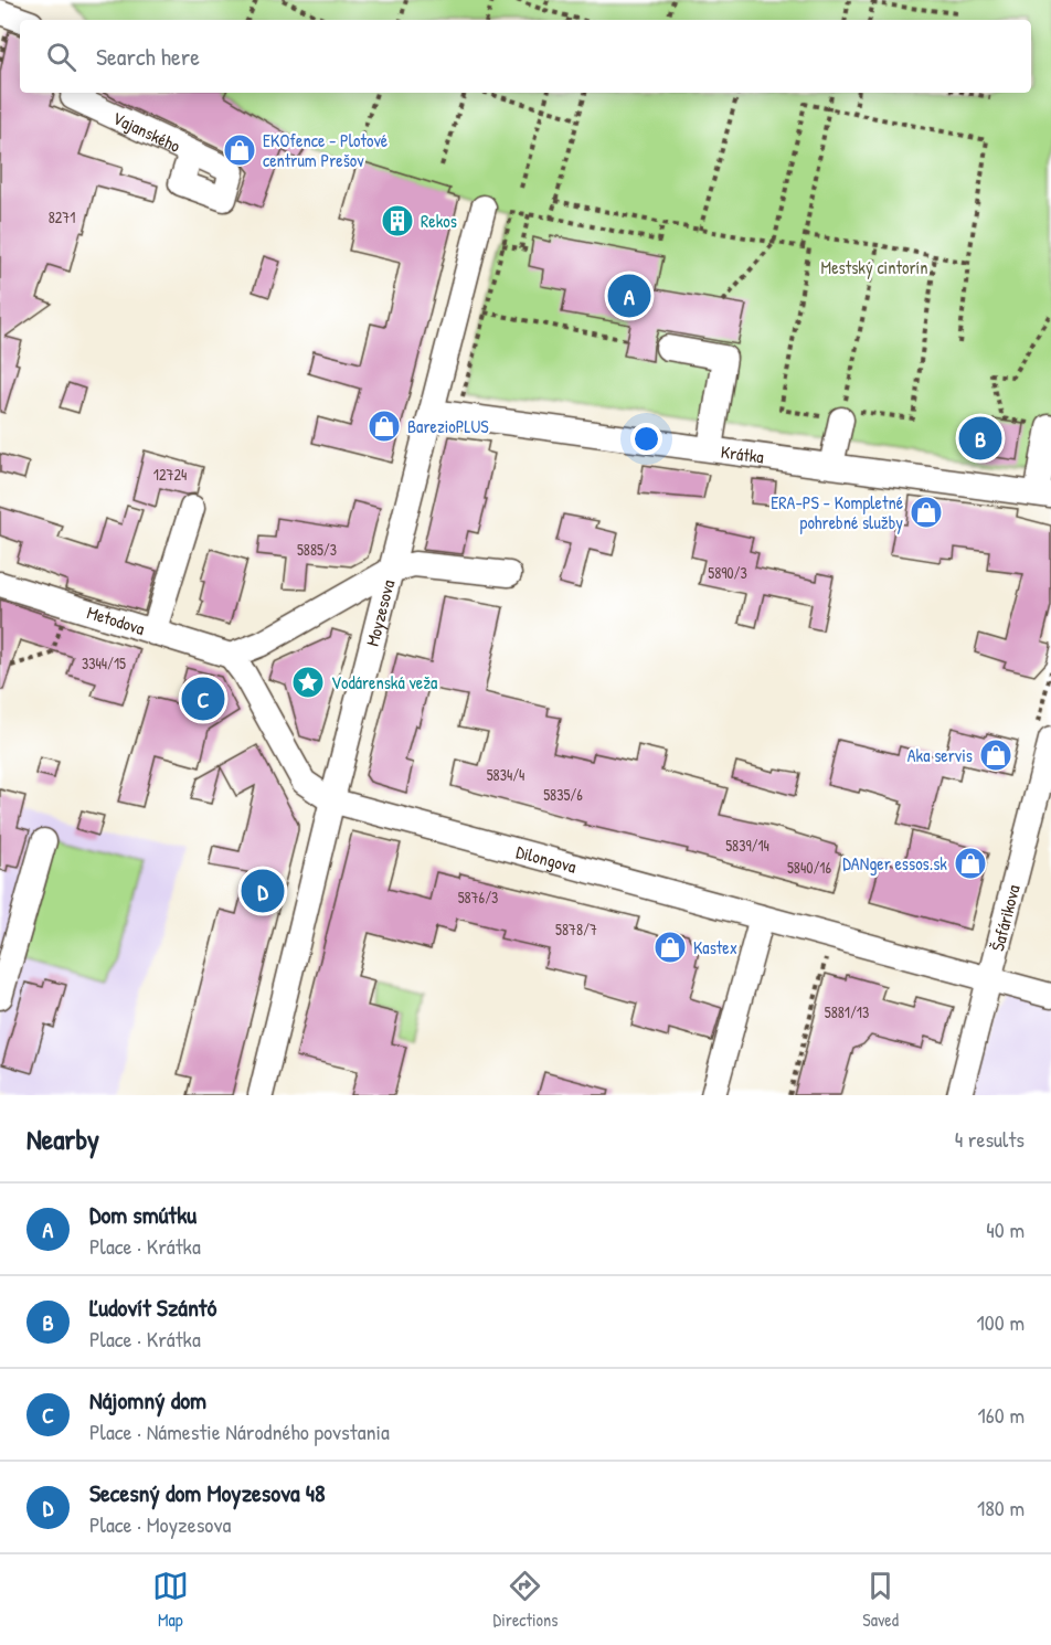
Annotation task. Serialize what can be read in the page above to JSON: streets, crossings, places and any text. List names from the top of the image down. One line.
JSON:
{"streets":{"street":["Vajanského","Krátka","Moyzesova","Metodova","Dilongova","Šafárikova"]},"crossings":[["Krátka","Moyzesova"],["Moyzesova","Dilongova"],["Metodova","Dilongova"],["Dilongova","Šafárikova"]],"parks":["Mestský cintorín"],"places":{"shop":["EKOfence - Plotové centrum Prešov","BarezioPLUS","ERA-PS - Kompletné pohrebné služby","Aka servis","DANger essos.sk","Kastex"],"building":["Rekos"],"place":["Vodárenská veža"]},"house_numbers":["8271","12724","5885/3","5890/3","3344/15","5834/4","5835/6","5839/14","5840/16","5876/3","5878/7","5881/13"],"page":{"search":"Search here","pins":["A","B","C","D"],"heading":["Nearby","4 results"],"list":[{"mark":"A","name":"Dom smútku","note":"Place · Krátka","value":"40 m"},{"mark":"B","name":"Ľudovít Szántó","note":"Place · Krátka","value":"100 m"},{"mark":"C","name":"Nájomný dom","note":"Place · Námestie Národného povstania","value":"160 m"},{"mark":"D","name":"Secesný dom Moyzesova 48","note":"Place · Moyzesova","value":"180 m"}],"nav":["Map","Directions","Saved"]}}
